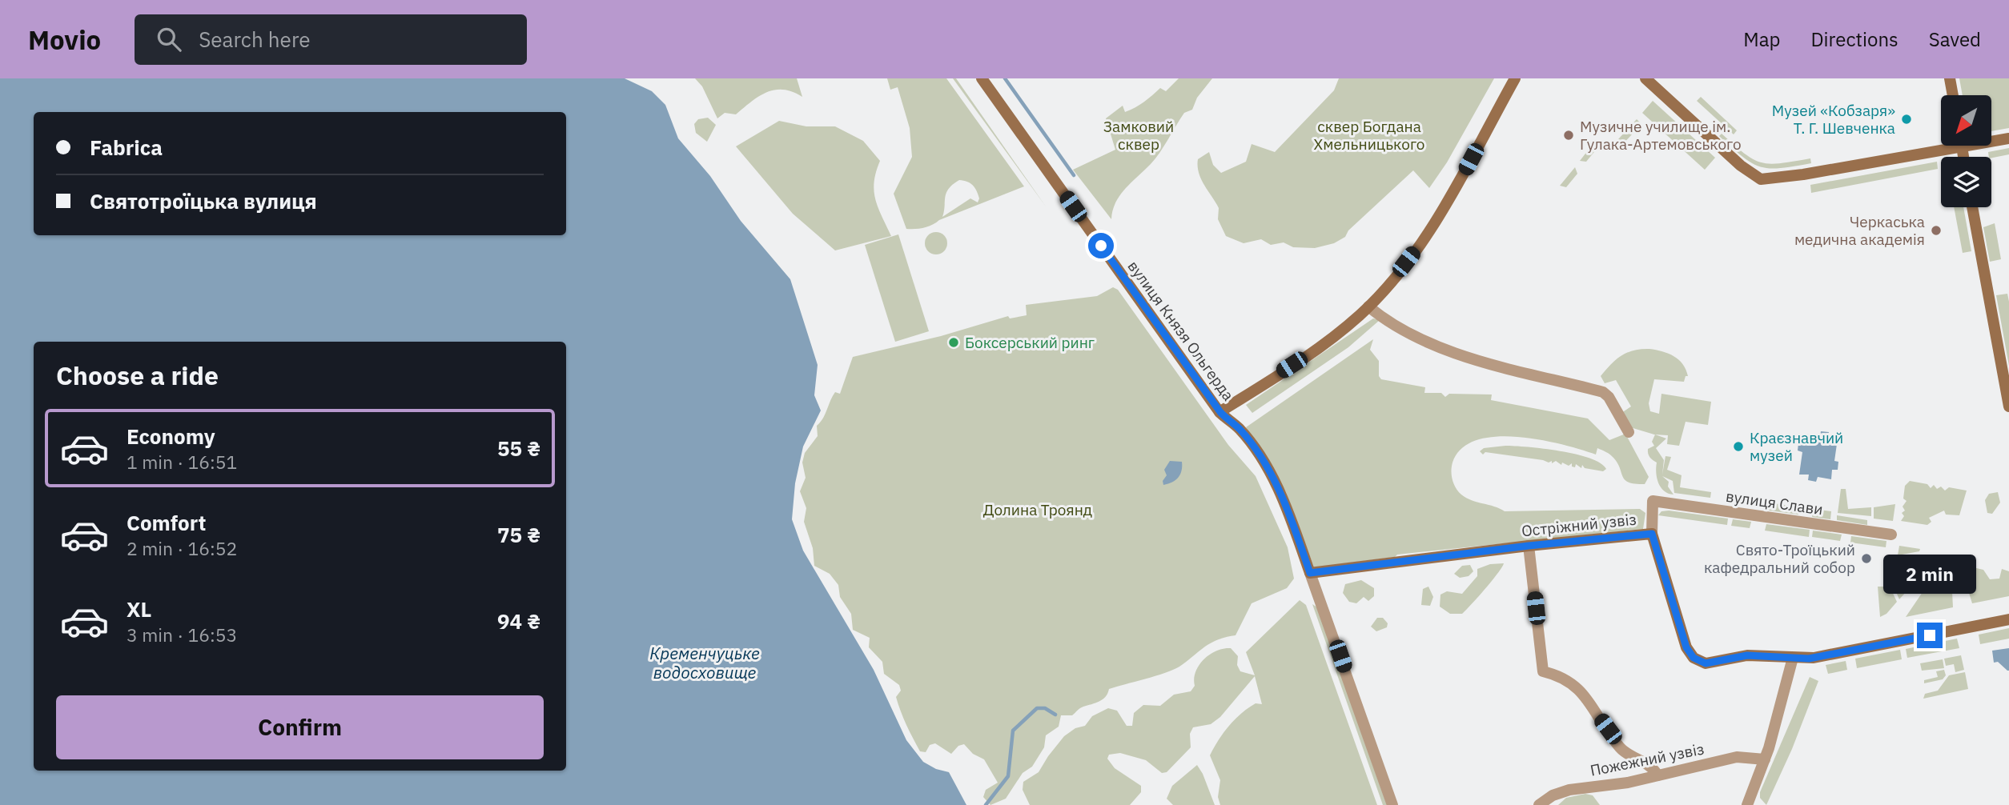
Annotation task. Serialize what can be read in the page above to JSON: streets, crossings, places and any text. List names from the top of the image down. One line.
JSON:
{"streets":{"main road":["вулиця Князя Ольгерда","Остріжний узвіз"],"street":["вулиця Слави","Пожежний узвіз"]},"crossings":[["вулиця Князя Ольгерда","Остріжний узвіз"],["вулиця Слави","Остріжний узвіз"]],"water":["Кременчуцьке водосховище"],"parks":["Замковий сквер","сквер Богдана Хмельницького","Долина Троянд"],"places":["Музей «Кобзаря» Т. Г. Шевченка","Музичне училище ім. Гулака-Артемовського","Черкаська медична академія","Боксерський ринг","Краєзнавчий музей","Свято-Троїцький кафедральний собор"],"north":"bottom left","page":{"header":"Movio","search":"Search here","nav":["Map","Directions","Saved"],"banner":["Fabrica","Святотроїцька вулиця"],"heading":"Choose a ride","list":[{"name":"Economy","note":"1 min · 16:51","value":"55 ₴"},{"name":"Comfort","note":"2 min · 16:52","value":"75 ₴"},{"name":"XL","note":"3 min · 16:53","value":"94 ₴"}],"bubble":"2 min","buttons":"Confirm"}}
